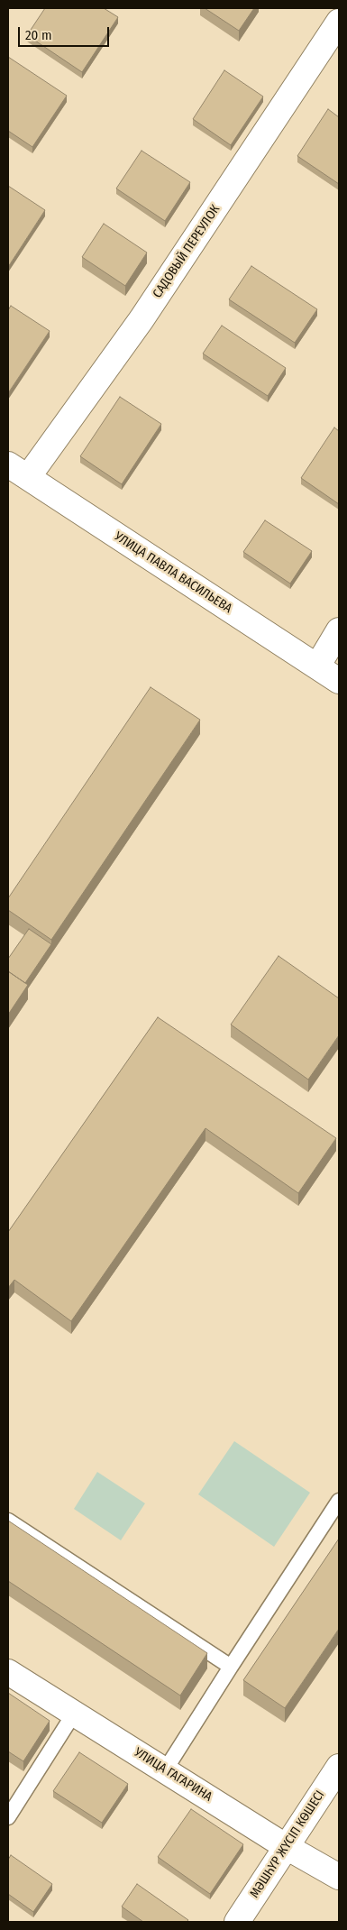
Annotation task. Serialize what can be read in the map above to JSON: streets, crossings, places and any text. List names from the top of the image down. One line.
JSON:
{"streets":{"street":["САДОВЫЙ ПЕРЕУЛОК","УЛИЦА ПАВЛА ВАСИЛЬЕВА","УЛИЦА ГАГАРИНА","МӘШҺҮР ЖҮСІП КӨШЕСІ"]},"crossings":[["САДОВЫЙ ПЕРЕУЛОК","УЛИЦА ПАВЛА ВАСИЛЬЕВА"],["УЛИЦА ГАГАРИНА","МӘШҺҮР ЖҮСІП КӨШЕСІ"]],"scale_bar":"20 m"}
